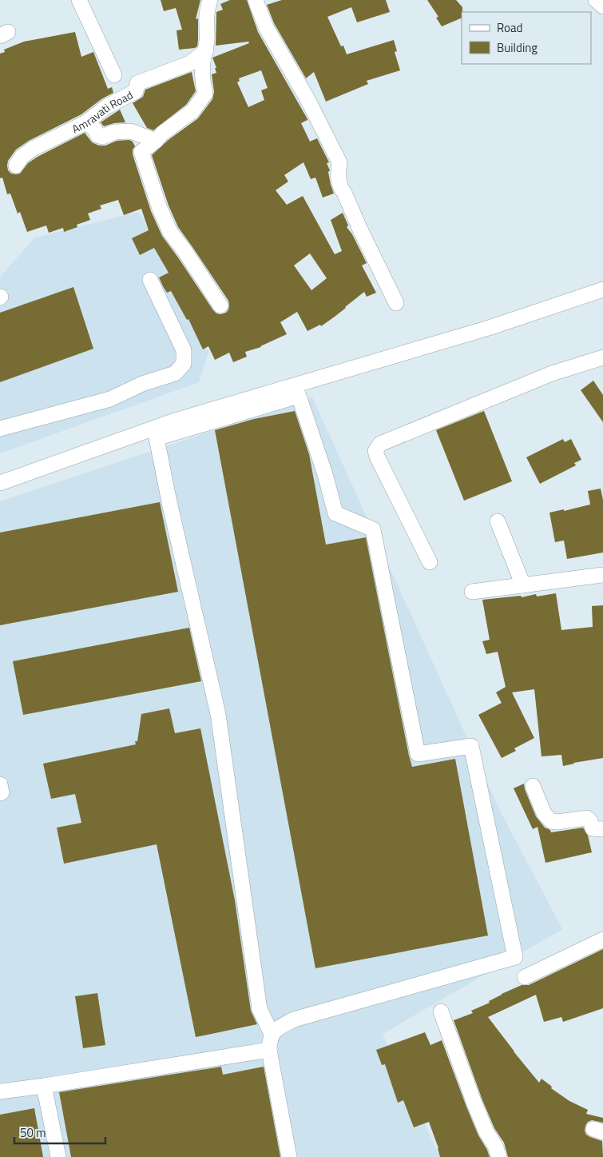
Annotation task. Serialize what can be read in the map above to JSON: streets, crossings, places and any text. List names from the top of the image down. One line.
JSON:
{"streets":{"street":["Amravati Road"]},"legend":["Road","Building"],"scale_bar":"50 m"}
